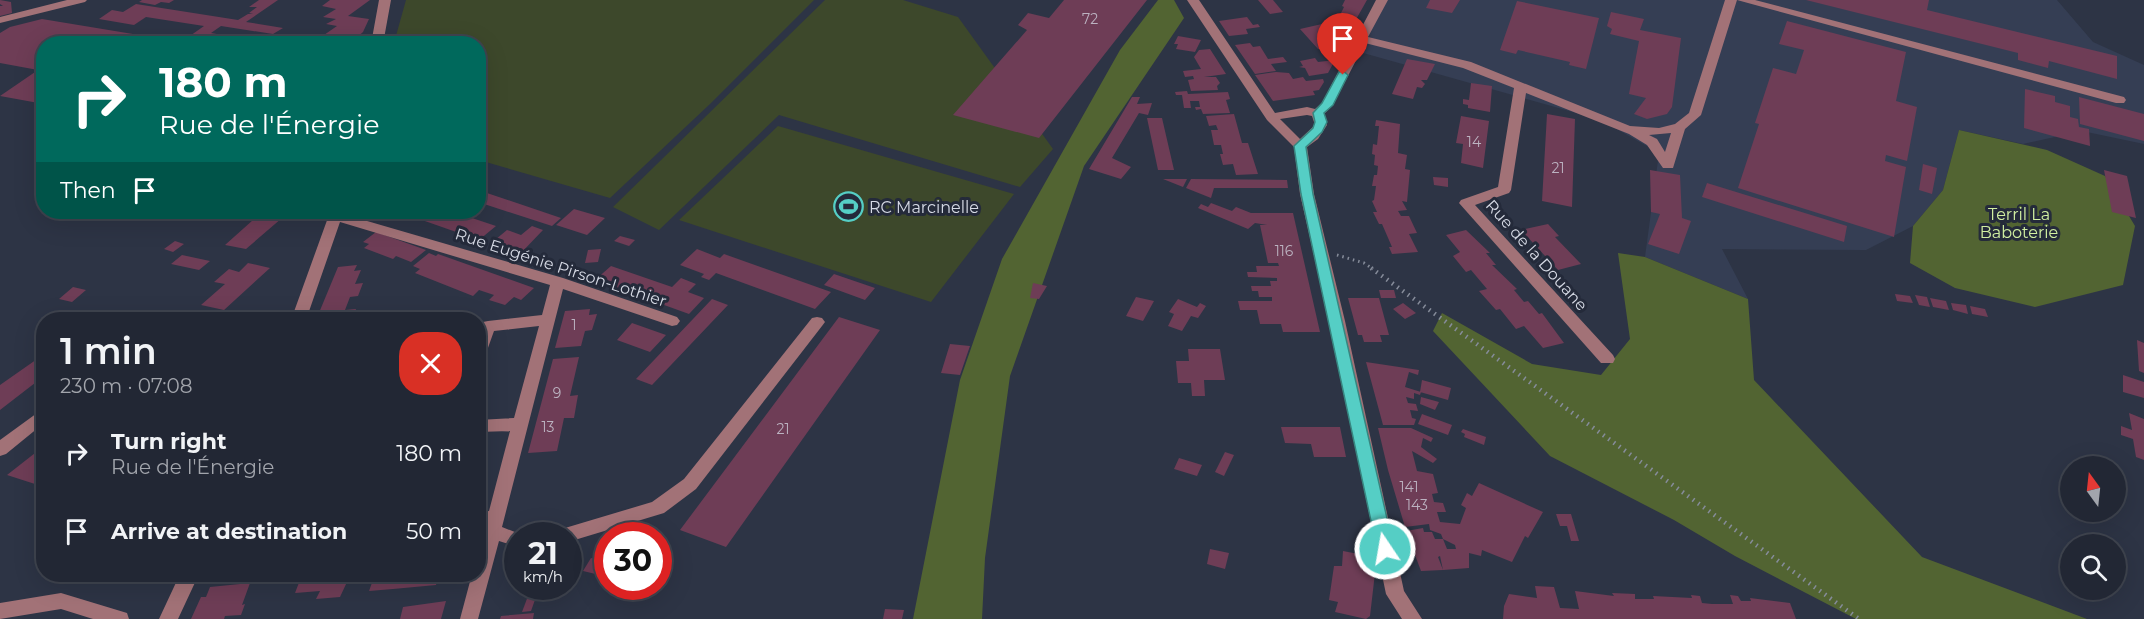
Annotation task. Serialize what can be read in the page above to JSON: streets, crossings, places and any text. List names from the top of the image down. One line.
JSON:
{"streets":{"street":["Rue de la Douane","Rue Eugénie Pirson-Lothier"]},"parks":["Terril La Baboterie"],"places":{"sports":["RC Marcinelle"]},"house_numbers":["72","14","21","116","1","9","13","21","141","143"],"north":"top","page":{"turn":["180 m","Rue de l'Énergie"],"then":"Then","heading":["1 min","230 m · 07:08"],"list":[{"name":"Turn right","note":"Rue de l'Énergie","value":"180 m"},{"name":"Arrive at destination","value":"50 m"}],"speed":"21 km/h","limit":"30"}}
